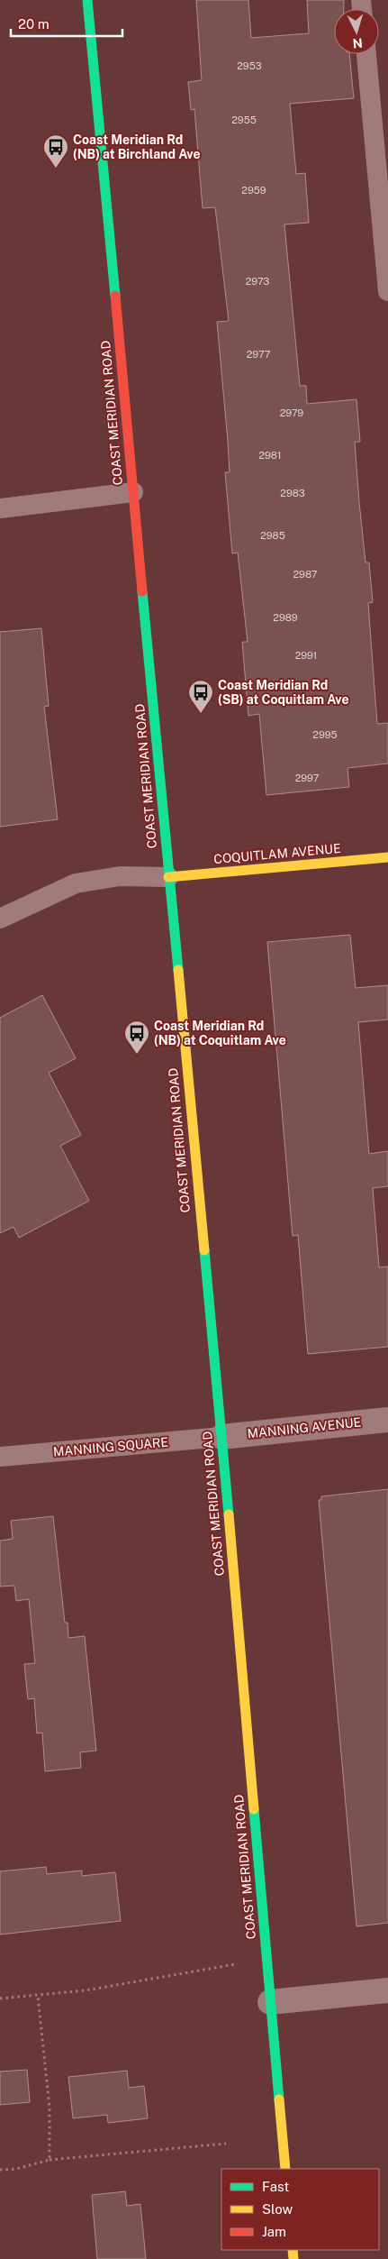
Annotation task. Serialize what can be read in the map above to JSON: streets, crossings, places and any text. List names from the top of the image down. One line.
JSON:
{"streets":{"main road":["COAST MERIDIAN ROAD","COQUITLAM AVENUE"],"street":["MANNING AVENUE"],"lane":["MANNING SQUARE"]},"crossings":[["COAST MERIDIAN ROAD","COQUITLAM AVENUE"],["COAST MERIDIAN ROAD","MANNING AVENUE"],["COAST MERIDIAN ROAD","MANNING SQUARE"],["MANNING AVENUE","MANNING SQUARE"]],"places":{"bus stop":["Coast Meridian Rd (NB) at Birchland Ave","Coast Meridian Rd (SB) at Coquitlam Ave","Coast Meridian Rd (NB) at Coquitlam Ave"]},"house_numbers":["2953","2955","2959","2973","2977","2979","2981","2983","2985","2987","2989","2991","2995","2997"],"legend":["Fast","Slow","Jam"],"scale_bar":"20 m","north":"bottom"}
